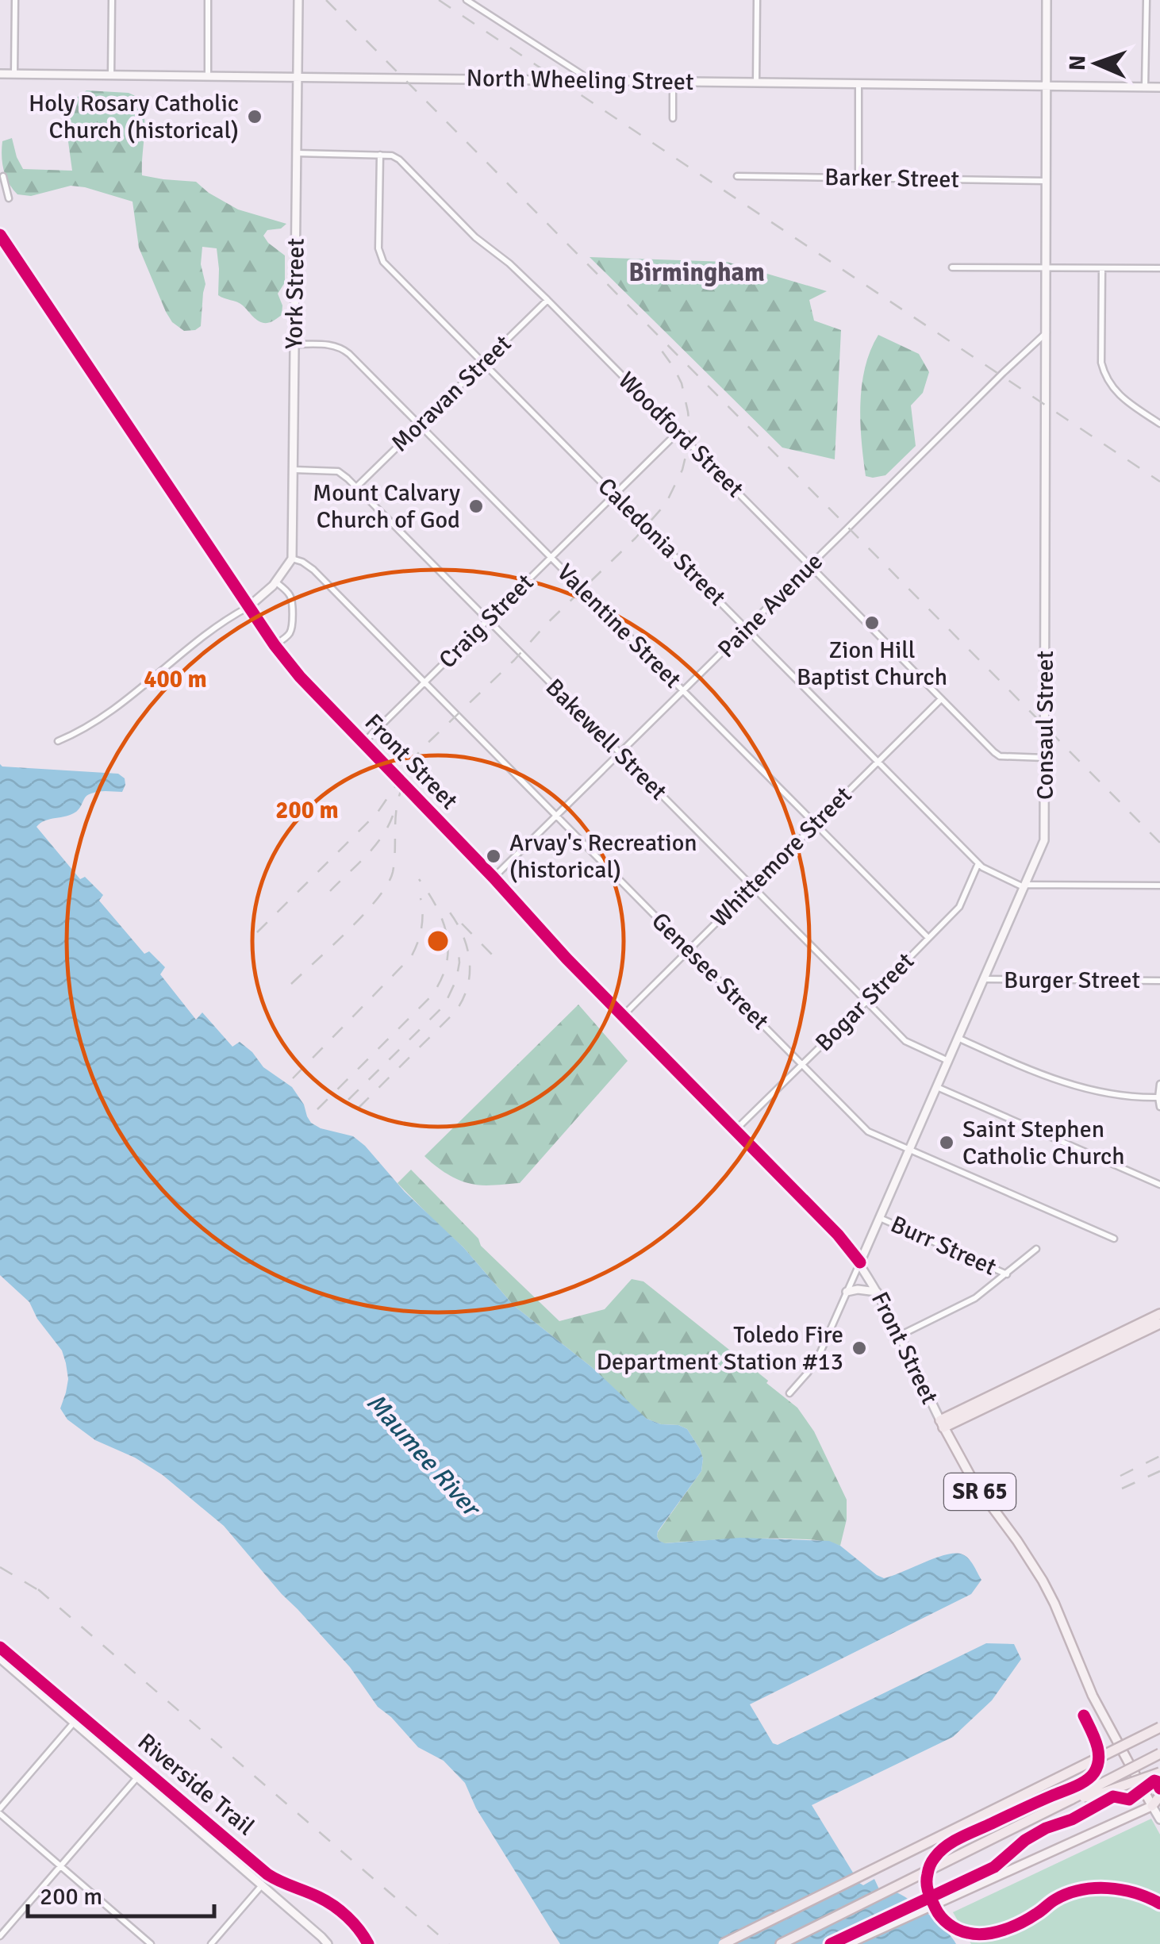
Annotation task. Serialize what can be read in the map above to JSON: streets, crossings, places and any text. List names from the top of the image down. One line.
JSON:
{"streets":{"main road":["Front Street","SR 65"],"street":["North Wheeling Street","Barker Street","York Street","Moravan Street","Woodford Street","Caledonia Street","Paine Avenue","Craig Street","Valentine Street","Consaul Street","Bakewell Street","Whittemore Street","Genesee Street","Burger Street","Bogar Street","Burr Street"],"cycle path":["Riverside Trail"]},"crossings":[["North Wheeling Street","York Street"],["North Wheeling Street","Consaul Street"],["Barker Street","Consaul Street"],["York Street","Woodford Street"],["York Street","Valentine Street"],["York Street","Bakewell Street"],["York Street","Genesee Street"],["Moravan Street","Woodford Street"],["Moravan Street","Caledonia Street"],["Moravan Street","Valentine Street"],["Moravan Street","Bakewell Street"],["Woodford Street","Caledonia Street"],["Woodford Street","Paine Avenue"],["Woodford Street","Craig Street"],["Woodford Street","Consaul Street"],["Woodford Street","Whittemore Street"],["Caledonia Street","Paine Avenue"],["Caledonia Street","Craig Street"],["Caledonia Street","Consaul Street"],["Caledonia Street","Whittemore Street"],["Caledonia Street","Bogar Street"],["Paine Avenue","Valentine Street"],["Paine Avenue","Consaul Street"],["Paine Avenue","Bakewell Street"],["Paine Avenue","Front Street"],["Paine Avenue","Genesee Street"],["Craig Street","Valentine Street"],["Craig Street","Bakewell Street"],["Craig Street","Front Street"],["Craig Street","Genesee Street"],["Valentine Street","Whittemore Street"],["Valentine Street","Bogar Street"],["Consaul Street","Bakewell Street"],["Consaul Street","Front Street"],["Consaul Street","Genesee Street"],["Consaul Street","Burger Street"],["Consaul Street","Burr Street"],["Bakewell Street","Whittemore Street"],["Bakewell Street","Bogar Street"],["Front Street","Whittemore Street"],["Front Street","Bogar Street"],["Whittemore Street","Genesee Street"],["Genesee Street","Bogar Street"]],"districts":["Birmingham"],"water":["Maumee River"],"places":["Holy Rosary Catholic Church (historical)","Mount Calvary Church of God","Zion Hill Baptist Church","Arvay's Recreation (historical)","Saint Stephen Catholic Church","Toledo Fire Department Station #13"],"scale_bar":"200 m","north":"left","rings":["400 m","200 m"]}
